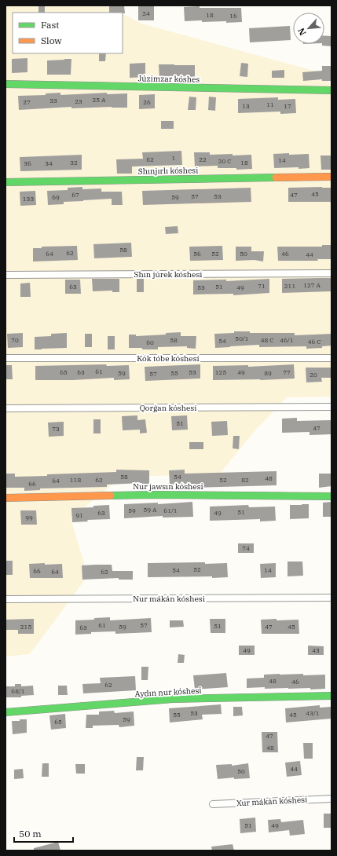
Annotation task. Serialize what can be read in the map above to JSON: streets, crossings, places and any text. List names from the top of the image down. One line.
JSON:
{"streets":{"street":["Júzimzar kóshes","Shınjırlı kóshesi","Shın júrek kóshesi","Kók tóbe kóshesi","Qorǵan kóshesi","Nur jawsın kóshesi","Nur mákán kóshesi","Aydın nur kóshesi","Xur mákán kóshesi"]},"house_numbers":["24","18","16","25 А","33","23","27","26","11","13","17","1","62","22","14","20 С","32","18","36","34","45","67","47","57","53","69","59","133","58","62","64","56","52","50","46","44","127 А","71","211","63","51","53","49","50/1","70","58","48 С","46/1","54","46 С","60","61","65","63","53","125","49","77","59","55","89","57","20","51","47","73","58","54","48","118","62","52","82","64","66","59 А","59","61/1","51","63","49","91","99","74","52","54","14","66","64","62","61","57","51","215","59","47","45","63","49","43","48","46","62","68/1","53","43/1","55","45","59","65","47","48","44","50","51","49"],"legend":["Fast","Slow"],"scale_bar":"50 m","north":"bottom left"}
